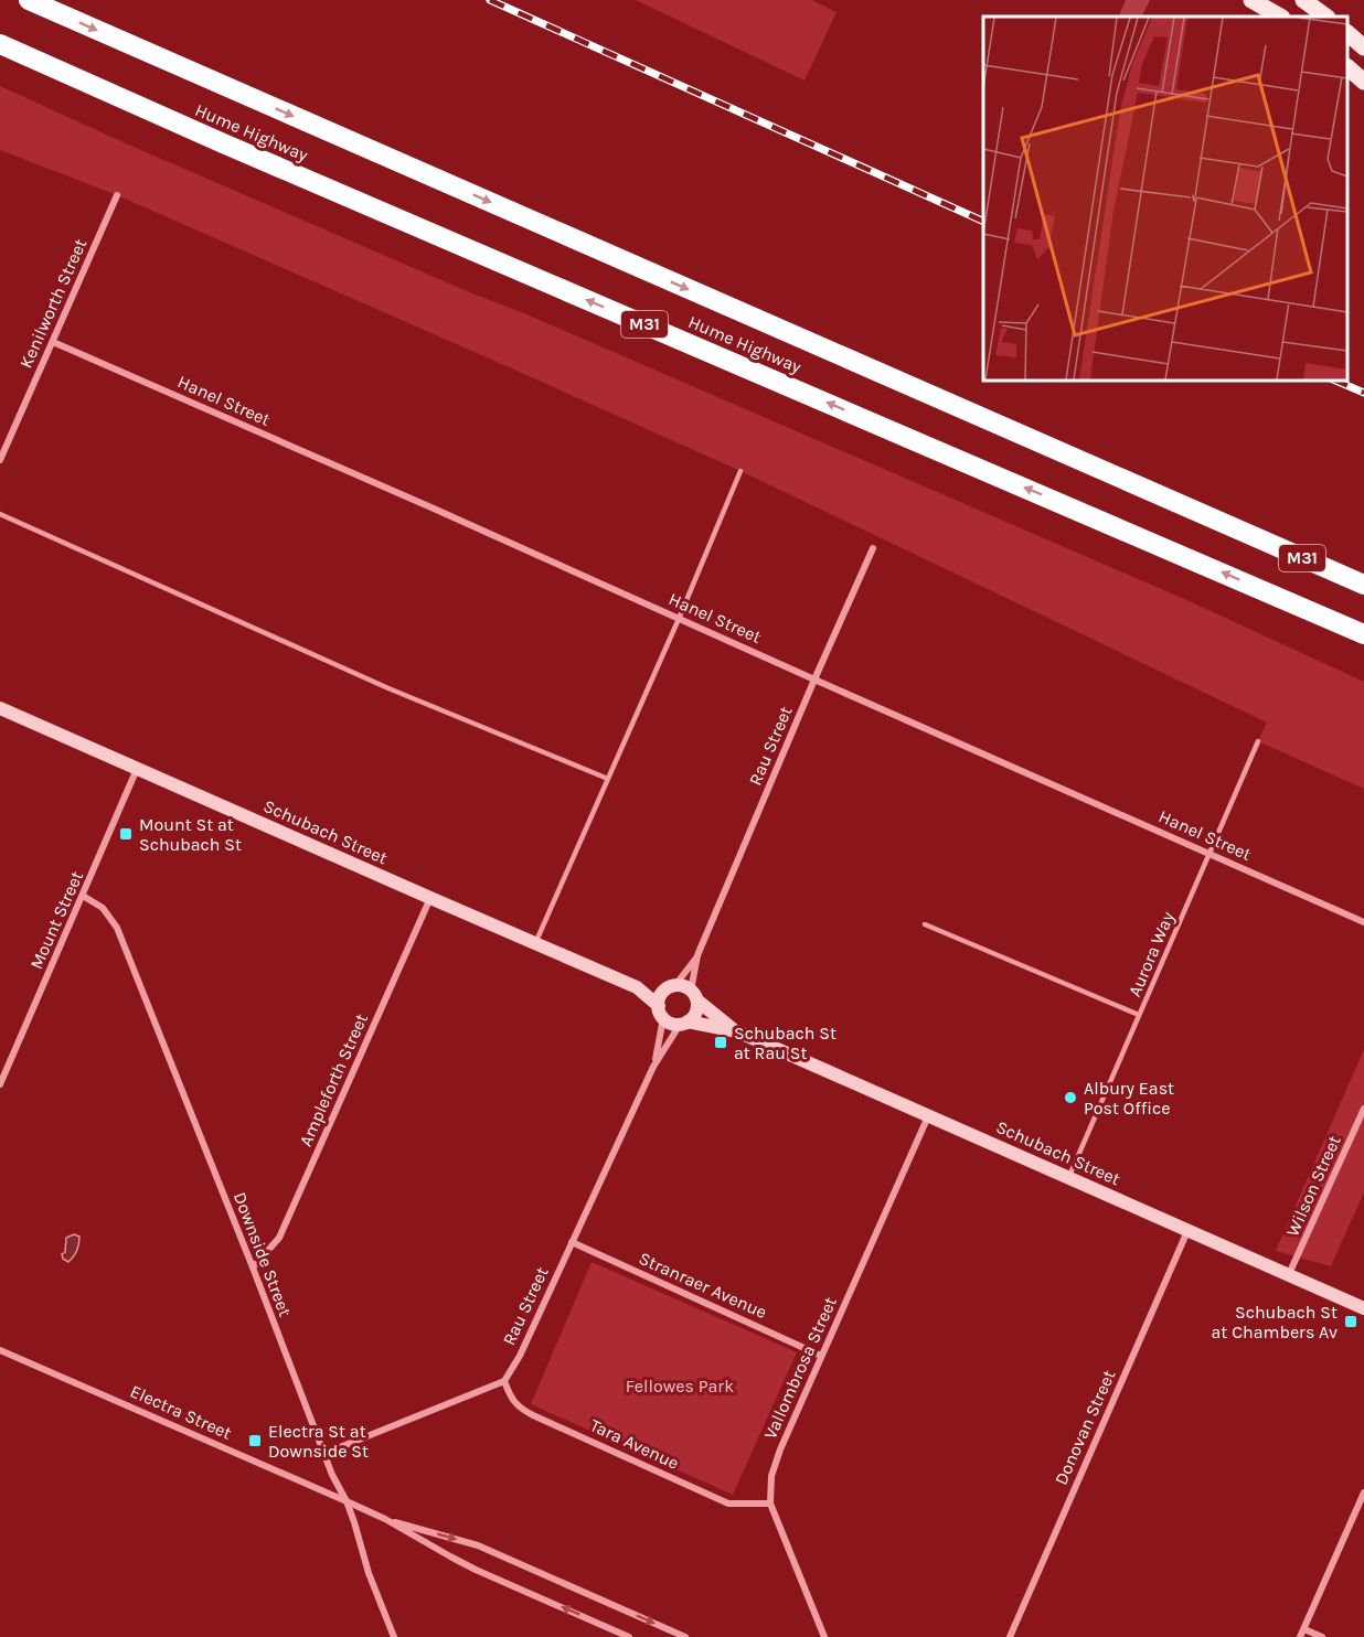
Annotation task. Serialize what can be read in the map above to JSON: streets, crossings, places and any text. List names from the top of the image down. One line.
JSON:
{"streets":{"highway":["Hume Highway","M31"],"street":["Kenilworth Street","Hanel Street","Rau Street","Schubach Street","Mount Street","Ampleforth Street","Wilson Street","Downside Street","Stranraer Avenue","Vallombrosa Street","Electra Street","Donovan Street","Tara Avenue"],"lane":["Aurora Way"]},"crossings":[["Kenilworth Street","Hanel Street"],["Hanel Street","Rau Street"],["Hanel Street","Aurora Way"],["Rau Street","Schubach Street"],["Rau Street","Stranraer Avenue"],["Rau Street","Tara Avenue"],["Schubach Street","Mount Street"],["Schubach Street","Aurora Way"],["Schubach Street","Ampleforth Street"],["Schubach Street","Wilson Street"],["Schubach Street","Vallombrosa Street"],["Schubach Street","Donovan Street"],["Mount Street","Downside Street"],["Ampleforth Street","Downside Street"],["Downside Street","Electra Street"],["Stranraer Avenue","Vallombrosa Street"],["Vallombrosa Street","Tara Avenue"]],"parks":["Fellowes Park"],"places":{"transit":["Mount St at Schubach St","Schubach St at Rau St","Schubach St at Chambers Av","Electra St at Downside St"],"other":["Albury East Post Office"]}}
